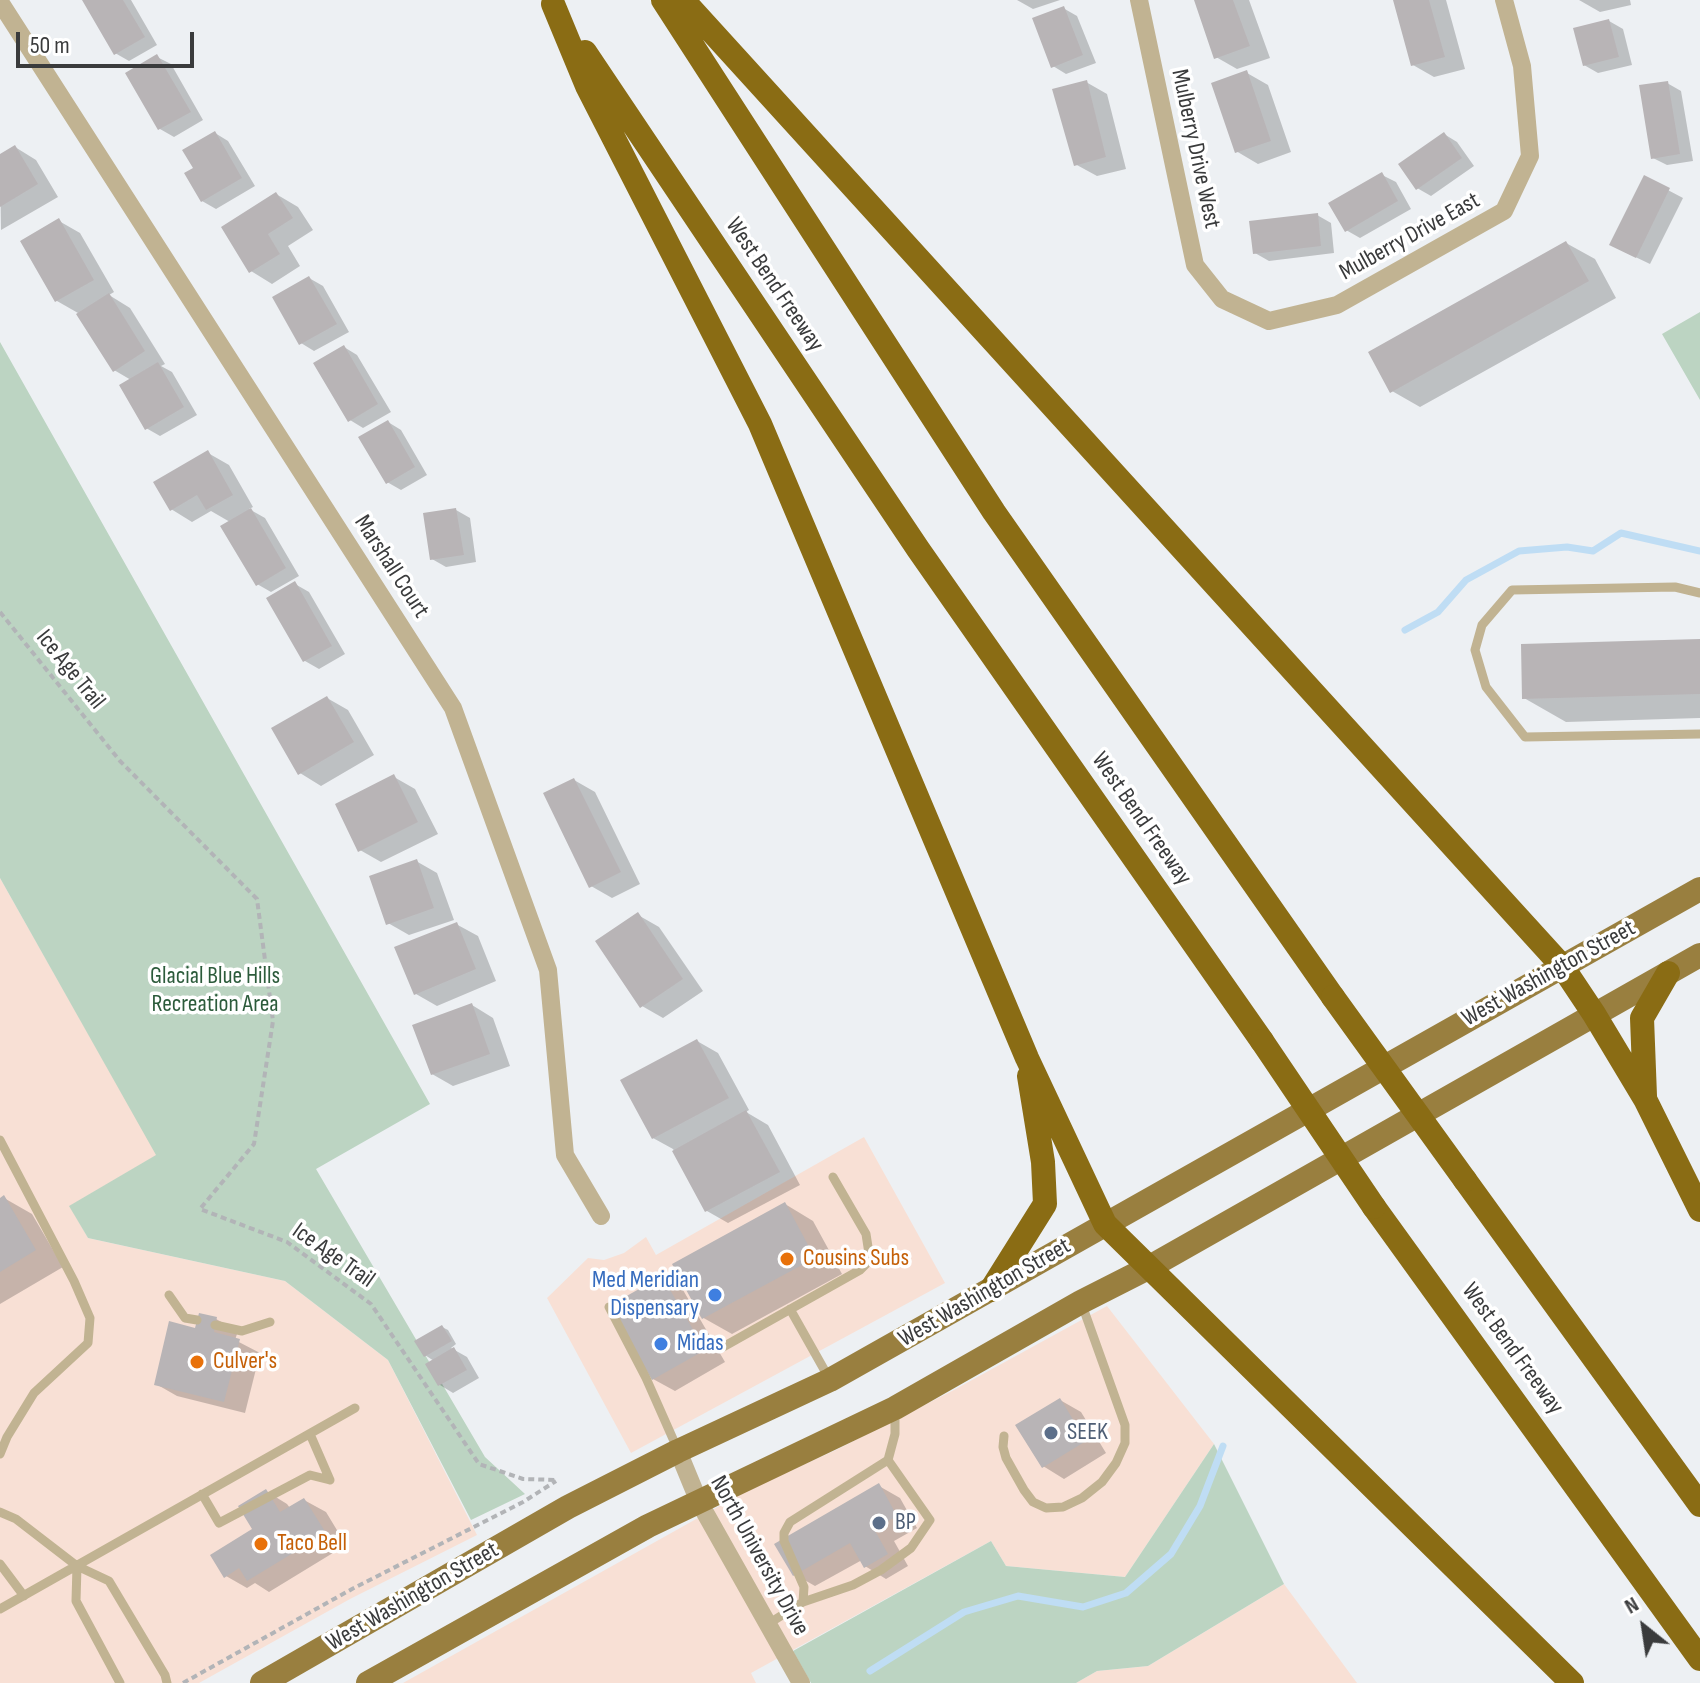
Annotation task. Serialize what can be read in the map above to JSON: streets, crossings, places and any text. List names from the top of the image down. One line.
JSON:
{"streets":{"highway":["West Bend Freeway"],"main road":["West Washington Street"],"street":["Mulberry Drive West","Mulberry Drive East","Marshall Court","North University Drive"],"path":["Ice Age Trail"]},"crossings":[["Mulberry Drive West","Mulberry Drive East"],["West Washington Street","North University Drive"]],"parks":["Glacial Blue Hills Recreation Area"],"places":["Cousins Subs","Med Meridian Dispensary","Midas","Culver's","SEEK","BP","Taco Bell"],"scale_bar":"50 m","north":"top left"}
